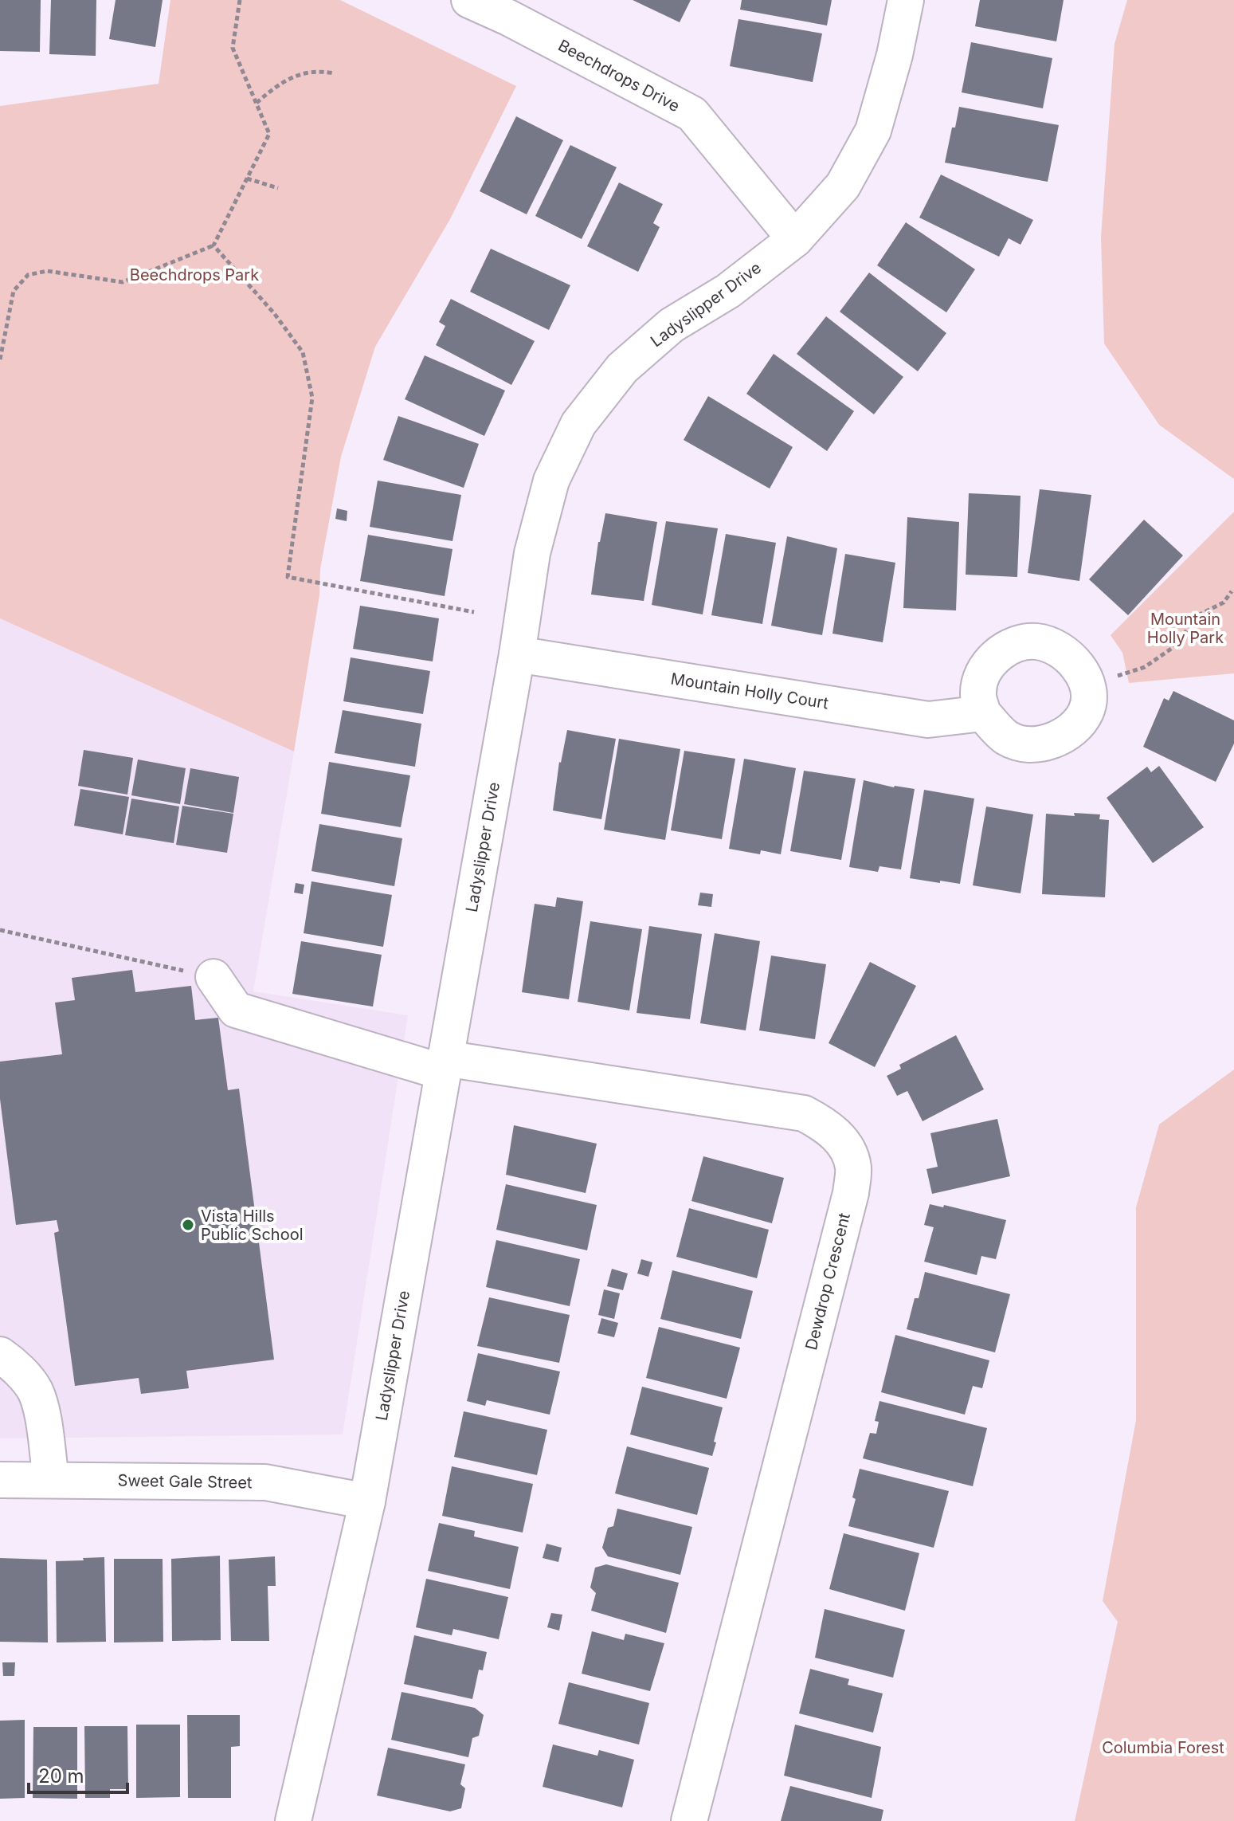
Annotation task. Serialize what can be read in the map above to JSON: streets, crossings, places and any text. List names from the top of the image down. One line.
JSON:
{"streets":{"street":["Beechdrops Drive","Ladyslipper Drive","Mountain Holly Court","Dewdrop Crescent","Sweet Gale Street"]},"crossings":[["Beechdrops Drive","Ladyslipper Drive"],["Ladyslipper Drive","Mountain Holly Court"],["Ladyslipper Drive","Dewdrop Crescent"],["Ladyslipper Drive","Sweet Gale Street"]],"parks":["Beechdrops Park","Mountain Holly Park","Columbia Forest"],"places":["Vista Hills Public School"],"scale_bar":"20 m"}
